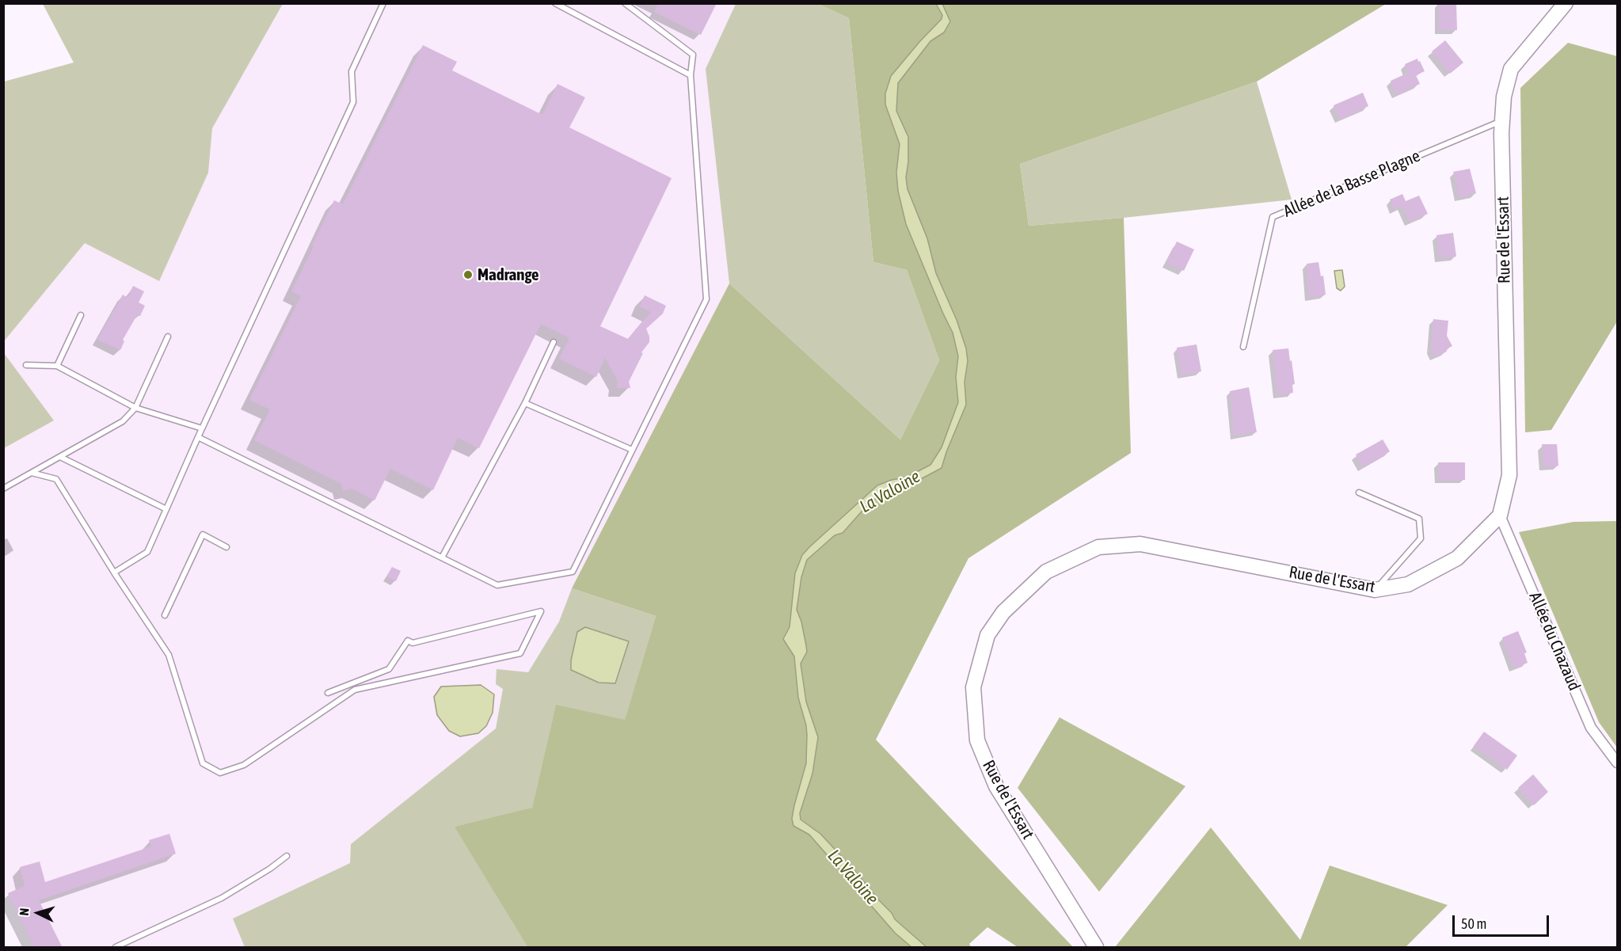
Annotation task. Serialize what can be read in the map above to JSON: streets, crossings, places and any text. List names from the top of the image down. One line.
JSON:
{"streets":{"street":["Rue de l'Essart","Allée du Chazaud"],"lane":["Allée de la Basse Plagne"]},"crossings":[["Allée de la Basse Plagne","Rue de l'Essart"],["Rue de l'Essart","Allée du Chazaud"]],"water":["La Valoine"],"places":["Madrange"],"scale_bar":"50 m","north":"left"}
